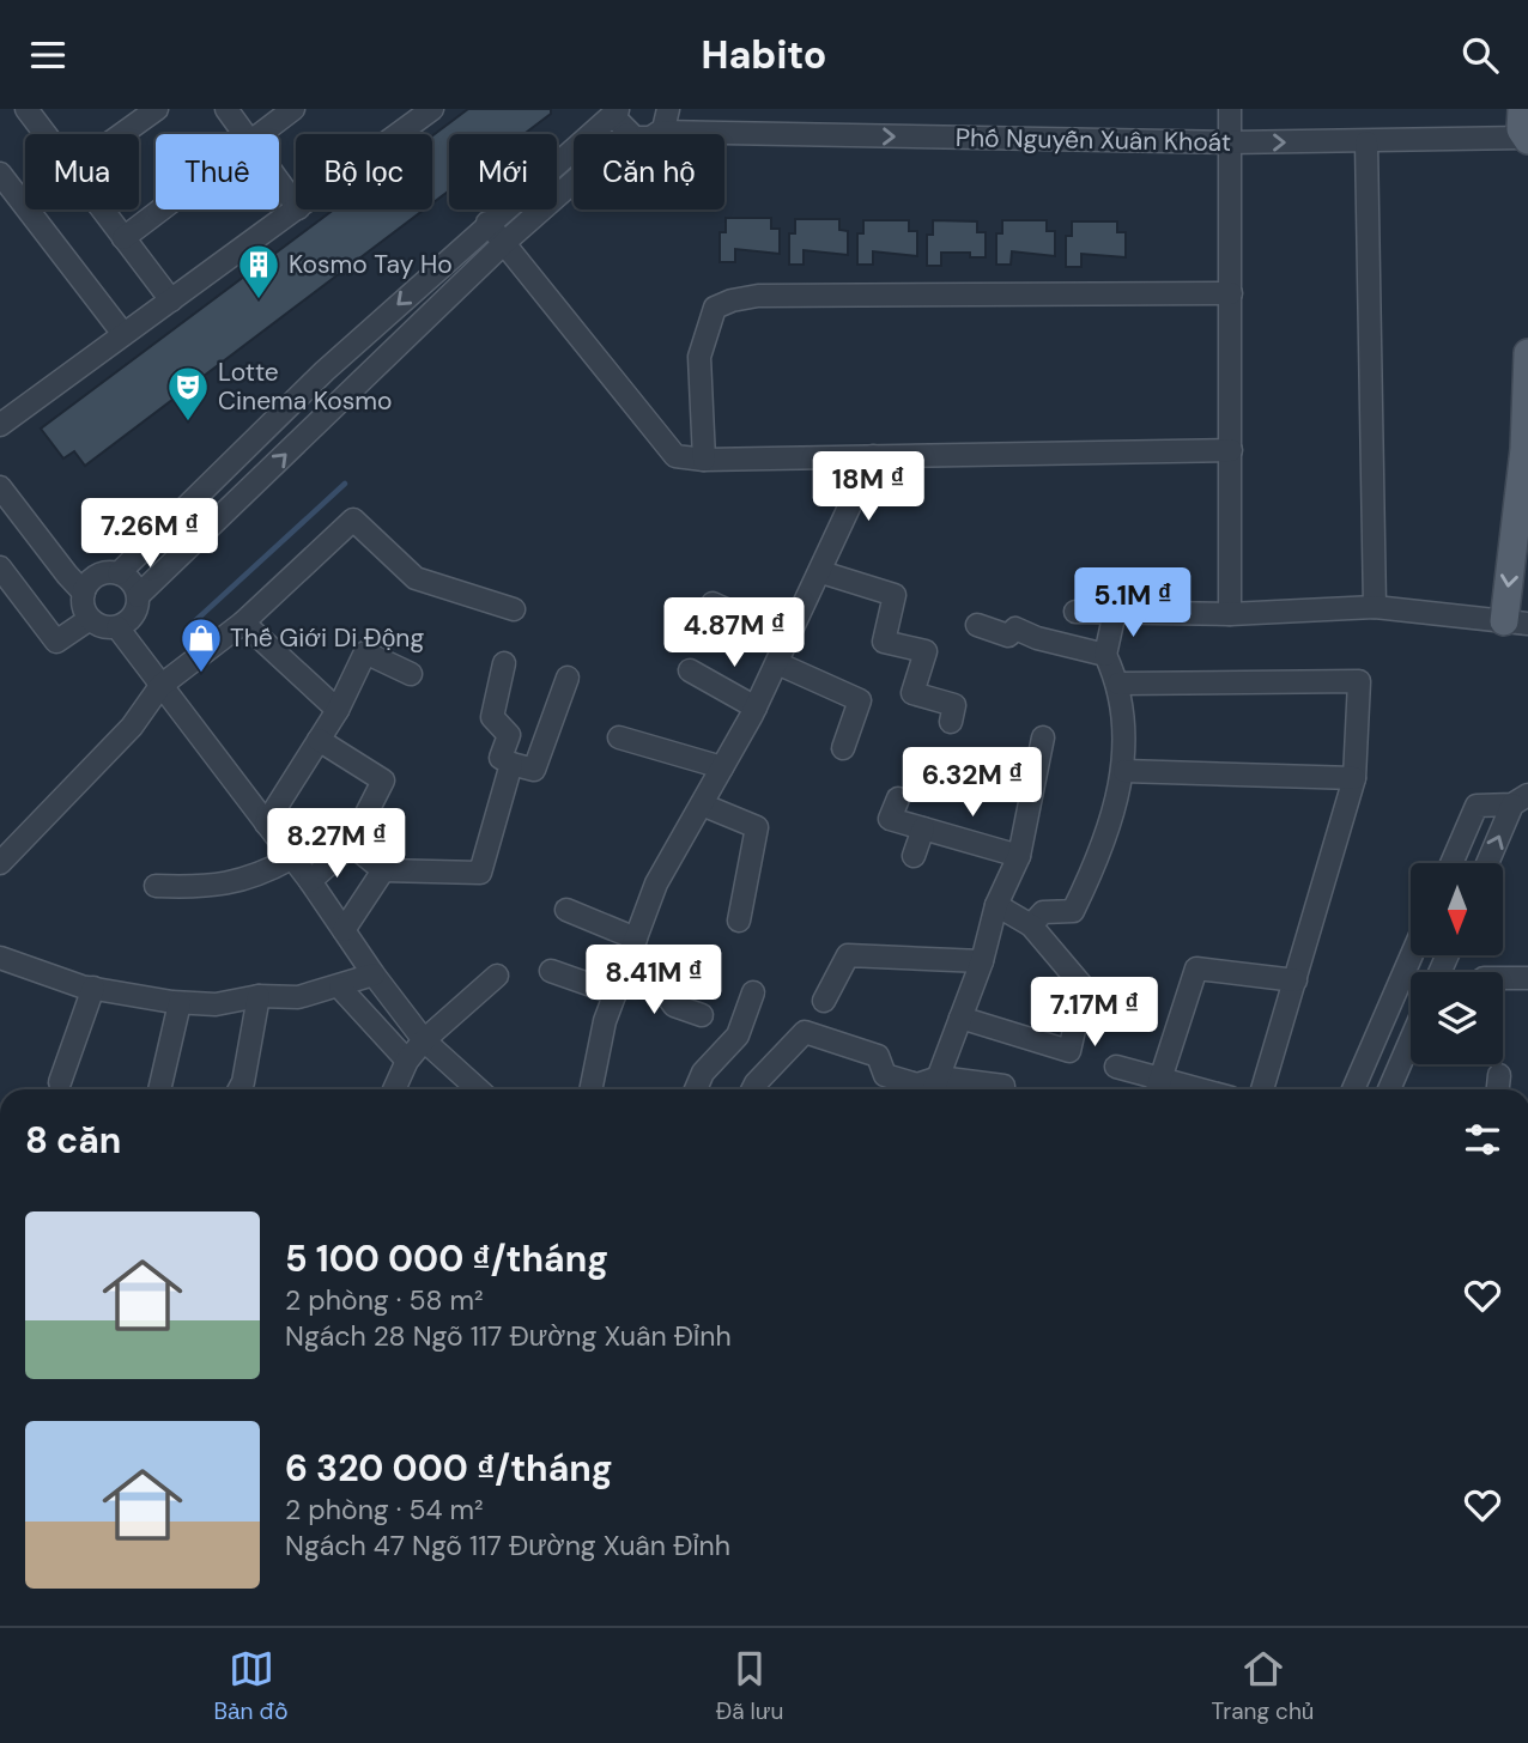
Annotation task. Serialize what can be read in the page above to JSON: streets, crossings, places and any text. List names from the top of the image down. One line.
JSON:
{"streets":{"street":["Phố Nguyễn Xuân Khoát"]},"one_way":["Phố Nguyễn Xuân Khoát"],"places":{"building":["Kosmo Tay Ho"],"theatre":["Lotte Cinema Kosmo"],"shop":["Thế Giới Di Động"]},"north":"bottom","page":{"header":"Habito","chip":["Mua","Thuê","Bộ lọc","Mới","Căn hộ"],"price":["18M ₫","7.26M ₫","5.1M ₫","4.87M ₫","6.32M ₫","8.27M ₫","8.41M ₫","7.17M ₫"],"heading":"8 căn","list":[{"name":"5 100 000 ₫/tháng","note":"2 phòng · 58 m² · Ngách 28 Ngõ 117 Đường Xuân Đỉnh"},{"name":"6 320 000 ₫/tháng","note":"2 phòng · 54 m² · Ngách 47 Ngõ 117 Đường Xuân Đỉnh"}],"tabs":["Bản đồ","Đã lưu","Trang chủ"]}}
